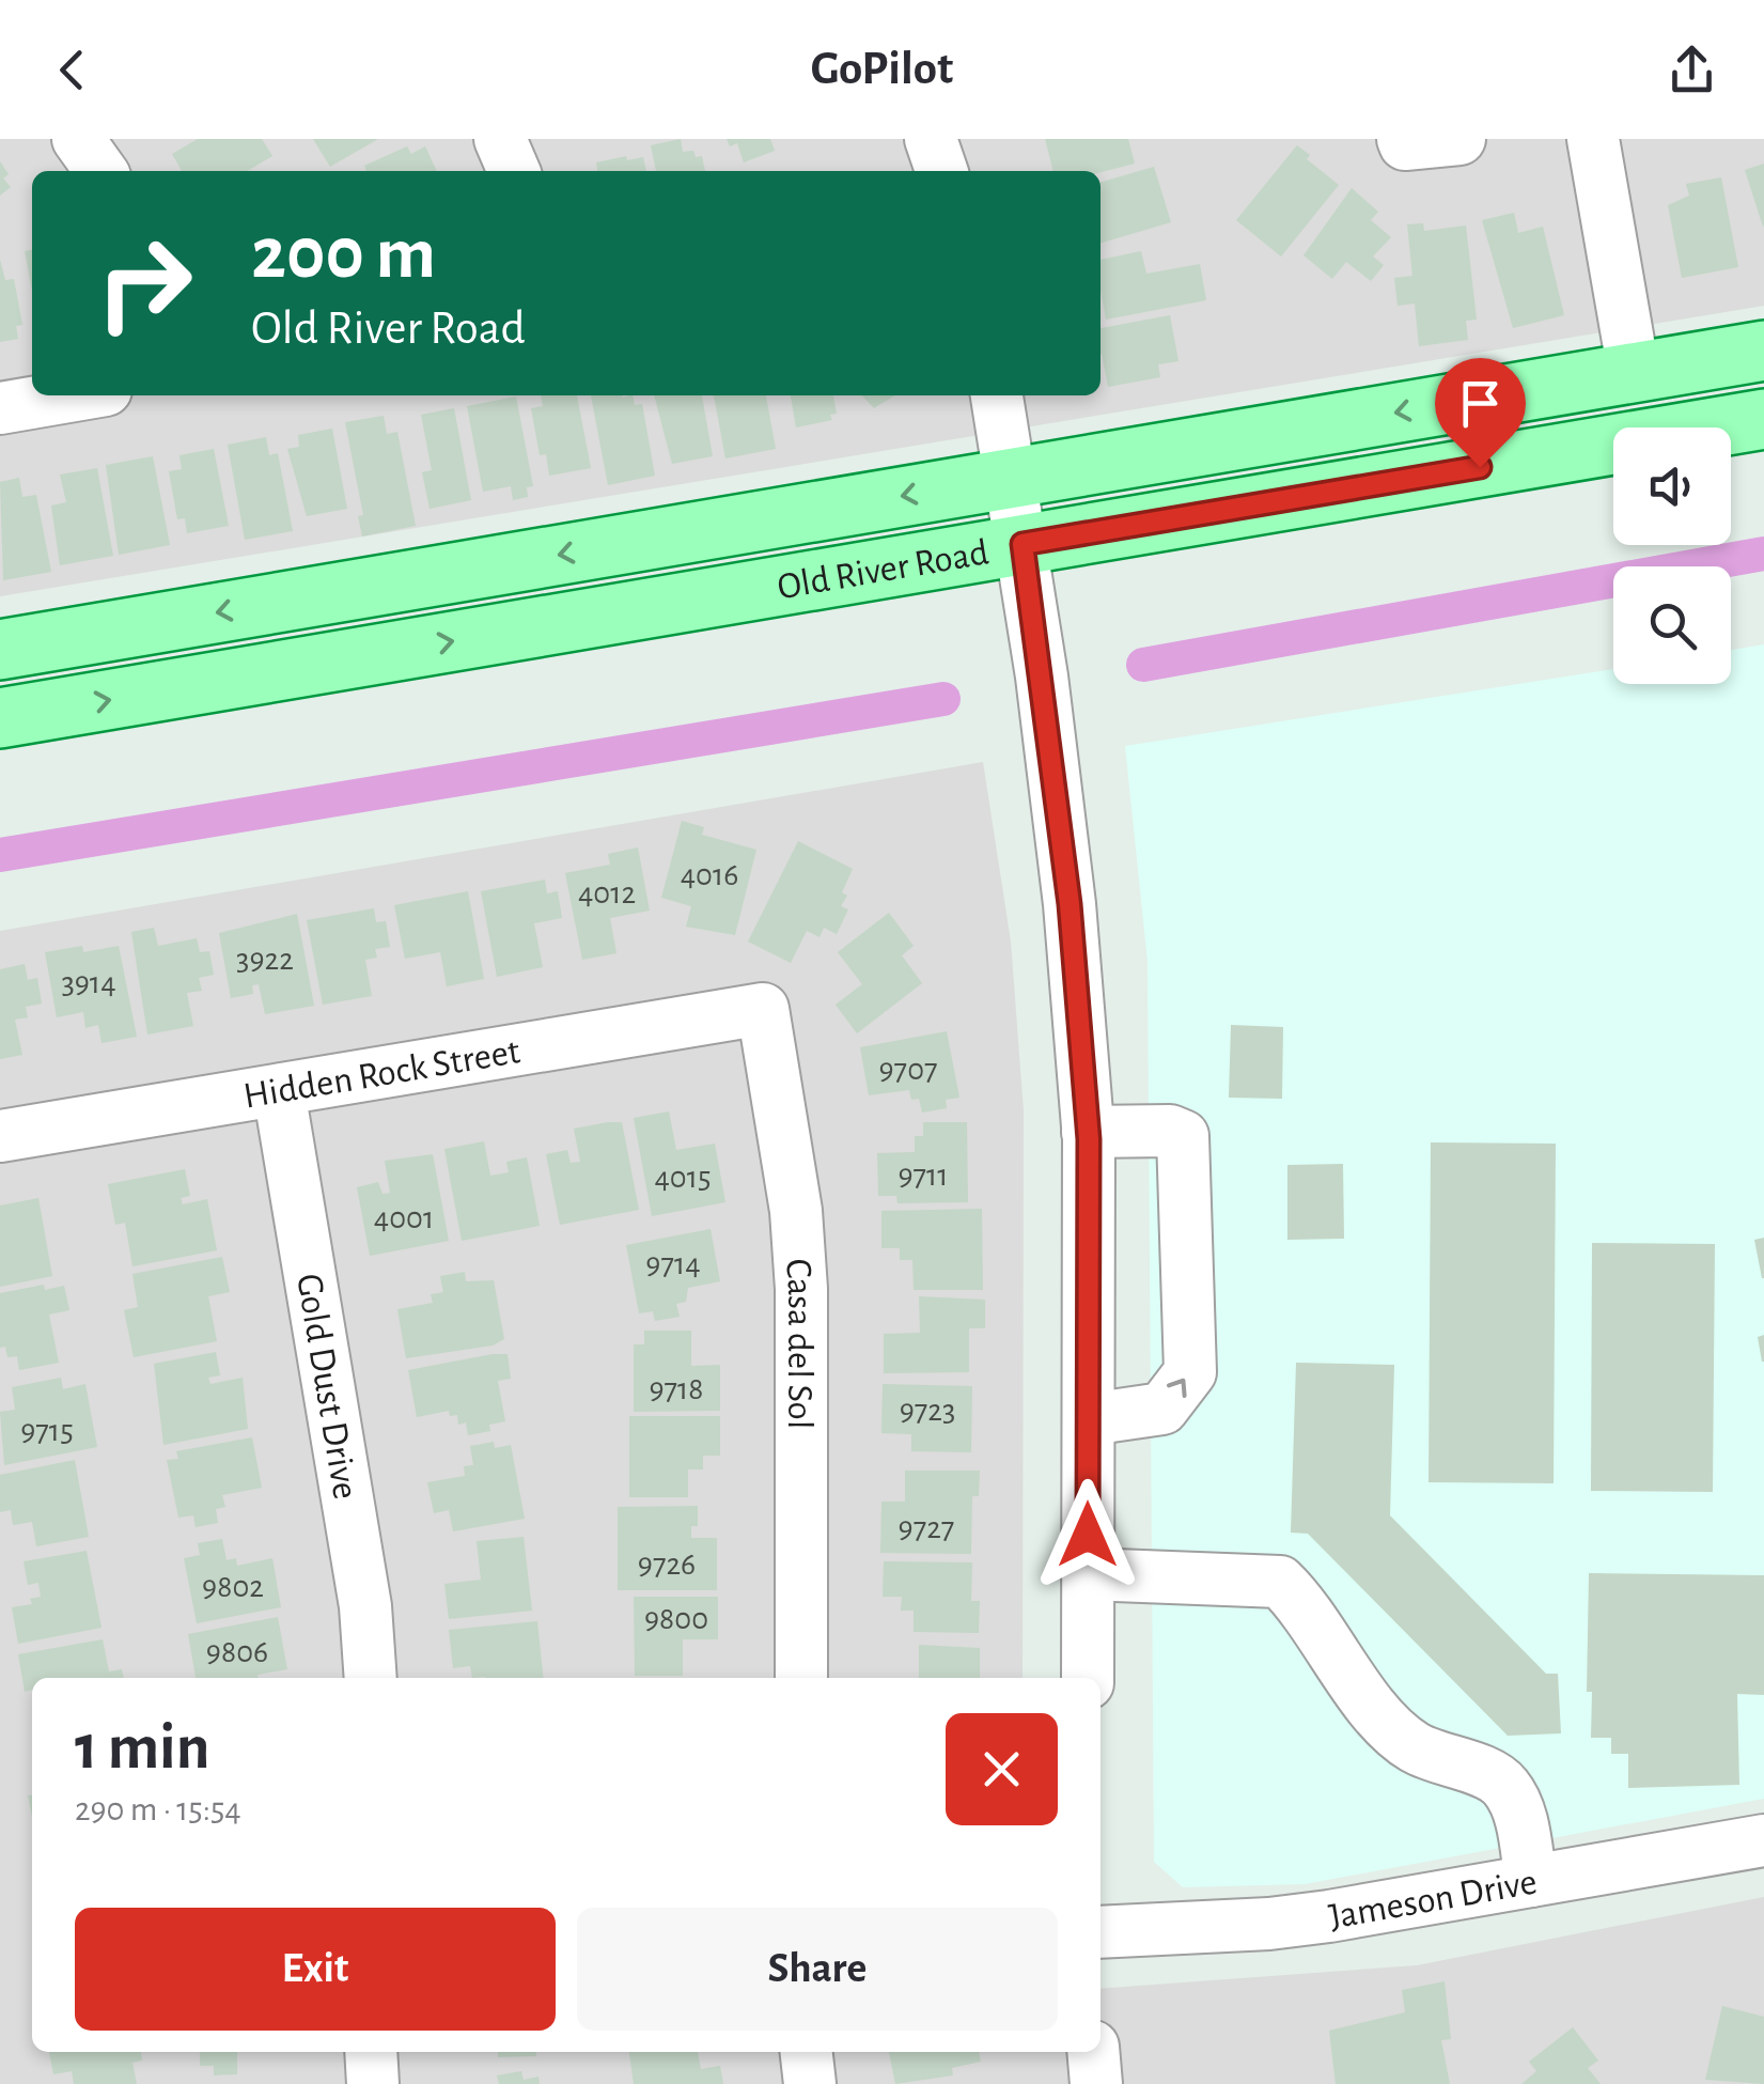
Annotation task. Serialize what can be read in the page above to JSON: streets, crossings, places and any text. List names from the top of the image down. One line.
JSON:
{"streets":{"main road":["Old River Road"],"street":["Hidden Rock Street","Casa del Sol","Gold Dust Drive","Jameson Drive"]},"crossings":[["Hidden Rock Street","Casa del Sol"],["Hidden Rock Street","Gold Dust Drive"]],"house_numbers":["4016","4012","3922","3914","9707","9711","4015","4001","9714","9718","9723","9715","9727","9726","9802","9800","9806"],"page":{"header":"GoPilot","turn":["200 m","Old River Road"],"heading":["1 min","290 m · 15:54"],"buttons":["Exit","Share"]}}
